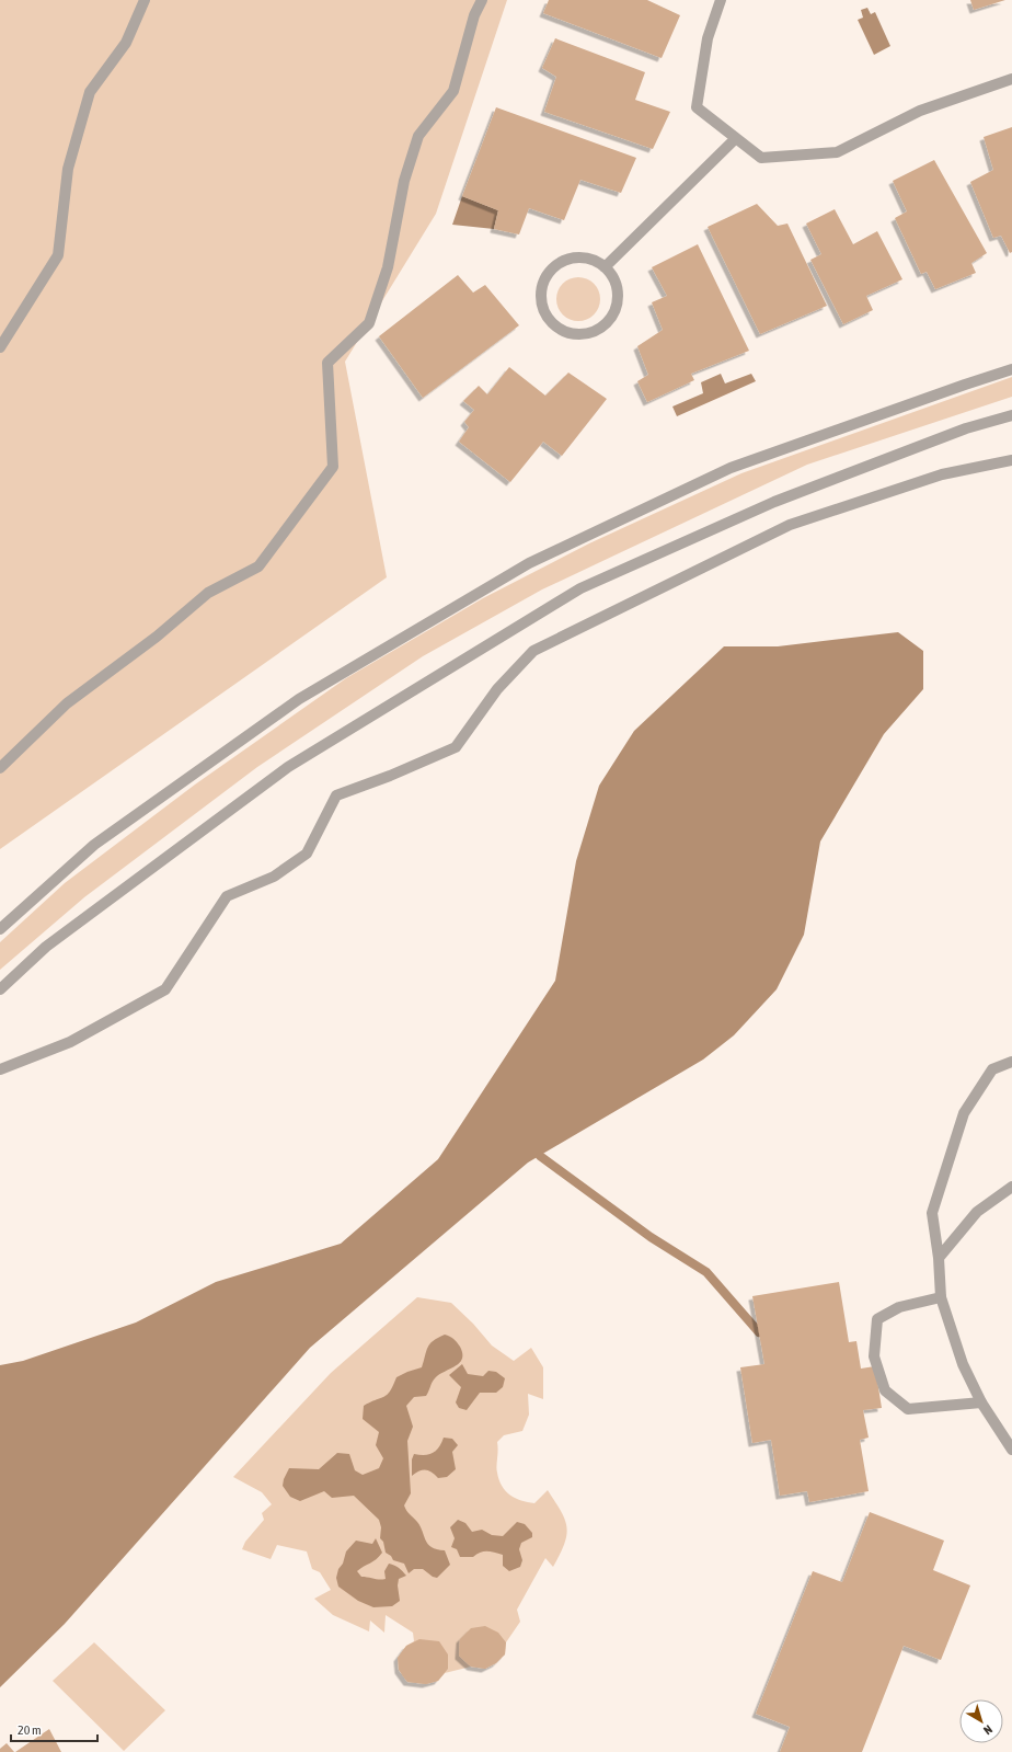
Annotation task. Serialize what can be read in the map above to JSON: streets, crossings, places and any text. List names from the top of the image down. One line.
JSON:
{"scale_bar":"20 m","north":"bottom right"}
